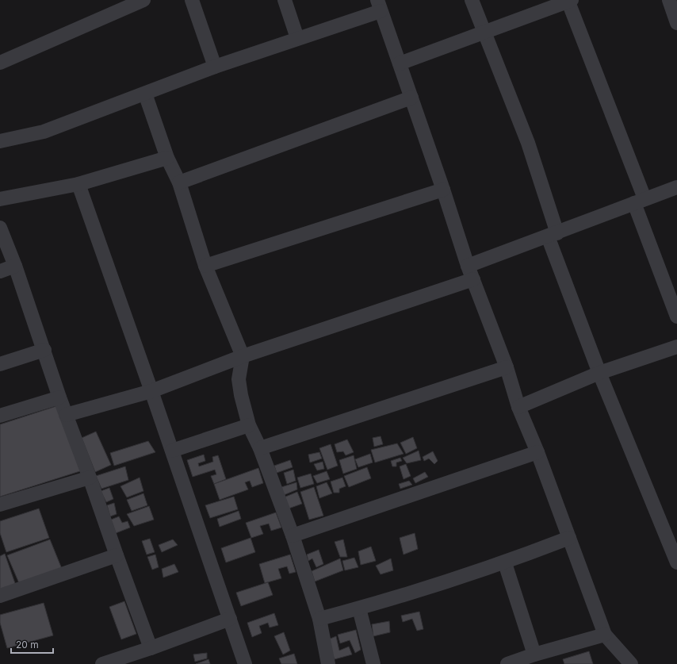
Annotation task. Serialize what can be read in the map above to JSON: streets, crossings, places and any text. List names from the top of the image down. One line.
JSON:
{"scale_bar":"20 m"}
